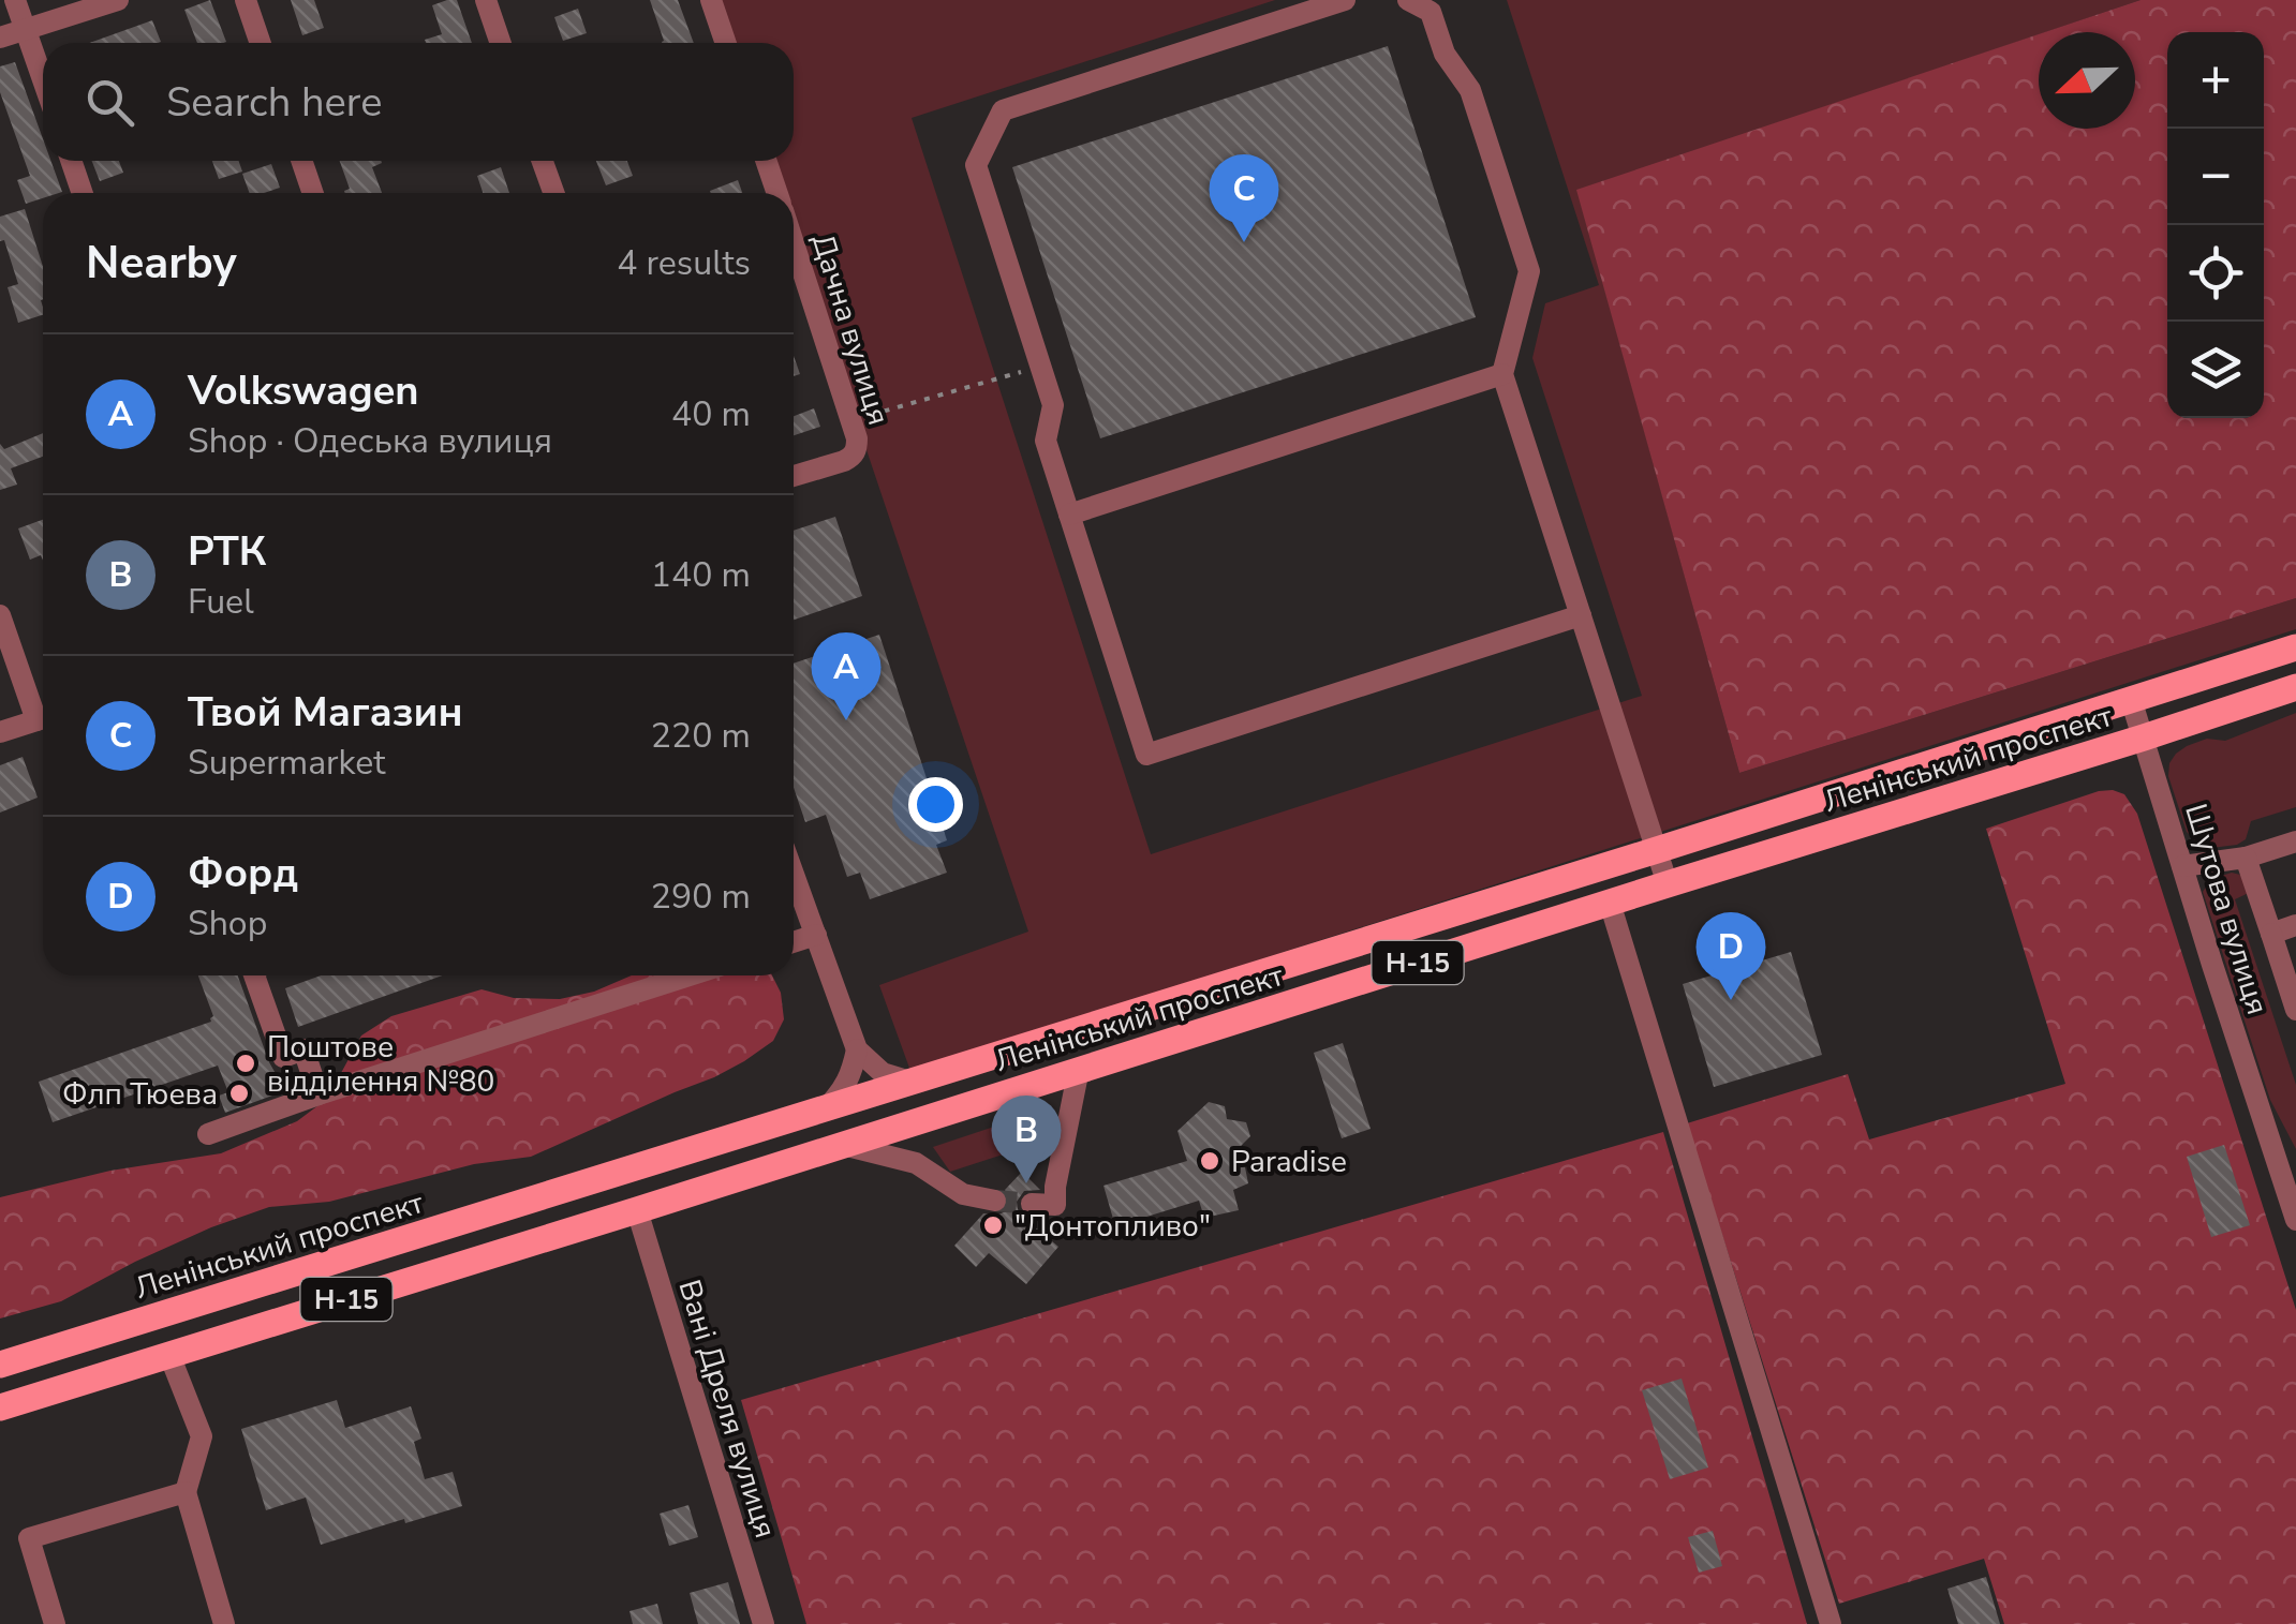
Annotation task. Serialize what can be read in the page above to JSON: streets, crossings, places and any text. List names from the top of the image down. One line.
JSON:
{"streets":{"main road":["Ленінський проспект","Н-15"],"street":["Дачна вулиця","Шутова вулиця","Вані Дреля вулиця"]},"crossings":[["Ленінський проспект","Шутова вулиця"],["Ленінський проспект","Вані Дреля вулиця"]],"places":["Поштове відділення №80","Флп Тюева","Paradise","\"Донтопливо\""],"north":"left","page":{"map_buttons":["+","−"],"search":"Search here","pins":["C","A","D","B"],"heading":["Nearby","4 results"],"list":[{"mark":"A","name":"Volkswagen","note":"Shop · Одеська вулиця","value":"40 m"},{"mark":"B","name":"РТК","note":"Fuel","value":"140 m"},{"mark":"C","name":"Твой Магазин","note":"Supermarket","value":"220 m"},{"mark":"D","name":"Форд","note":"Shop","value":"290 m"}]}}
